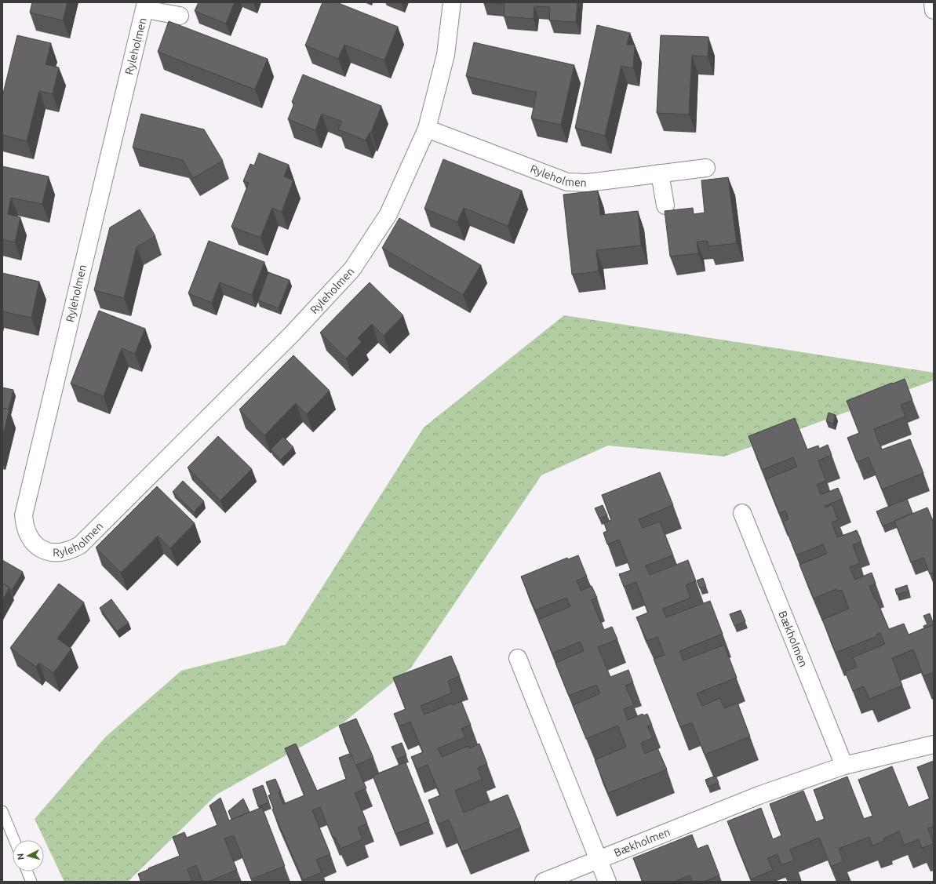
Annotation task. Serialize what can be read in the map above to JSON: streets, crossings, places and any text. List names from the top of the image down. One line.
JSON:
{"streets":{"street":["Ryleholmen","Bækholmen"]},"north":"left"}
